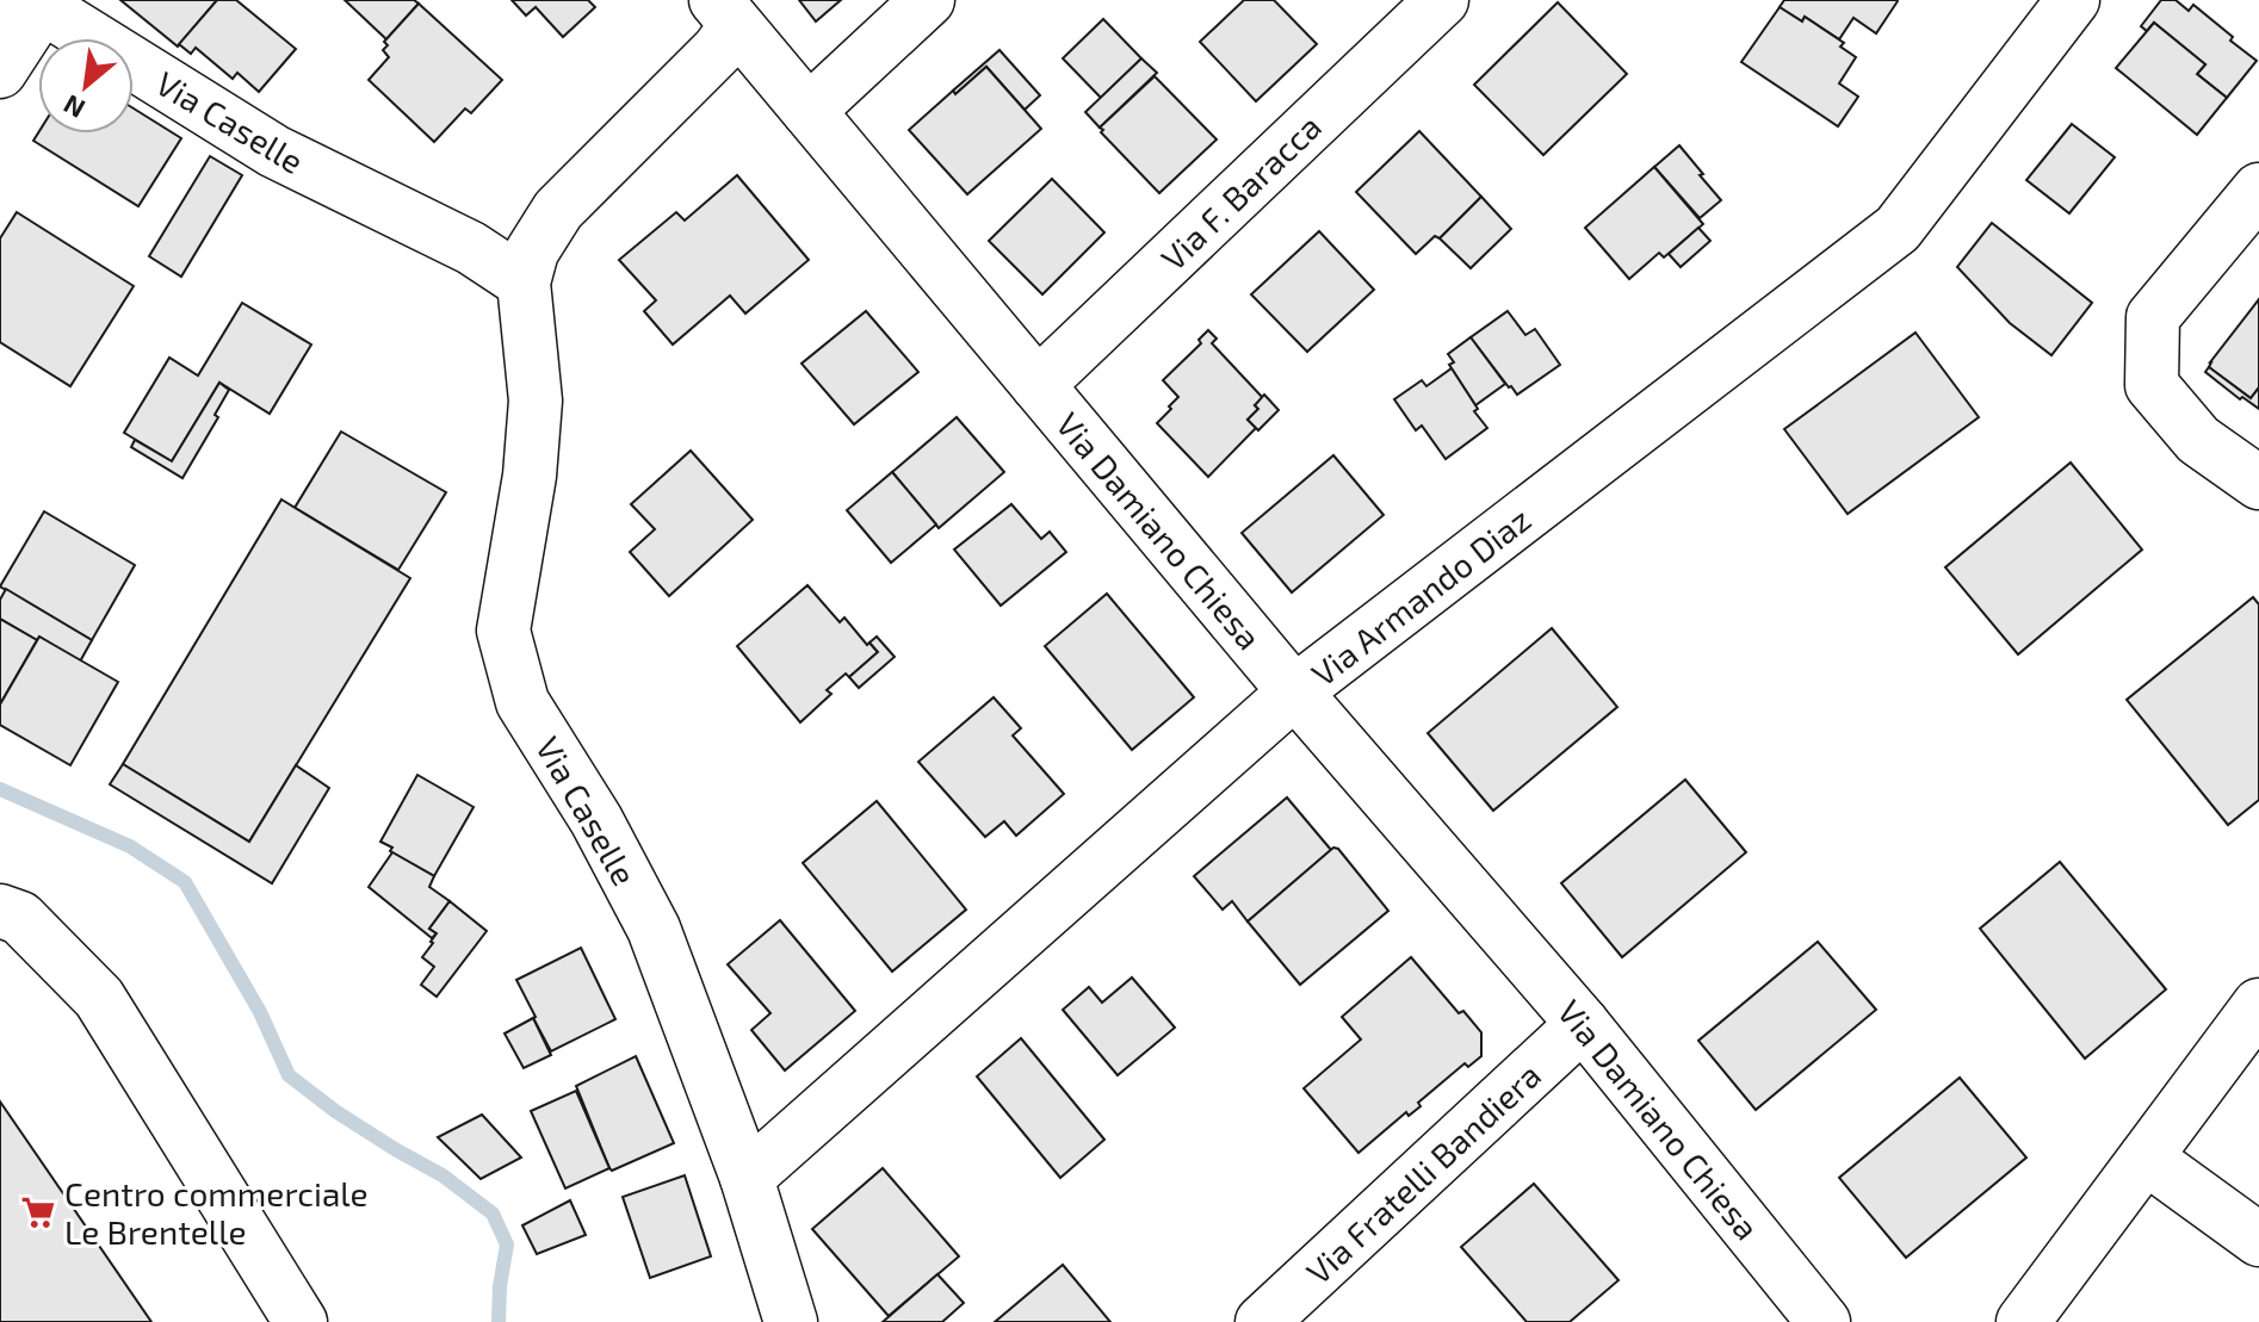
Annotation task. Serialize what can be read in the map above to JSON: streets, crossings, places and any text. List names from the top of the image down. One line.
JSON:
{"streets":{"street":["Via Caselle","Via F. Baracca","Via Damiano Chiesa","Via Armando Diaz","Via Fratelli Bandiera"]},"crossings":[["Via Caselle","Via Damiano Chiesa"],["Via Caselle","Via Armando Diaz"],["Via F. Baracca","Via Damiano Chiesa"],["Via Damiano Chiesa","Via Armando Diaz"],["Via Damiano Chiesa","Via Fratelli Bandiera"]],"places":{"supermarket":["Centro commerciale Le Brentelle"]},"north":"bottom left"}
